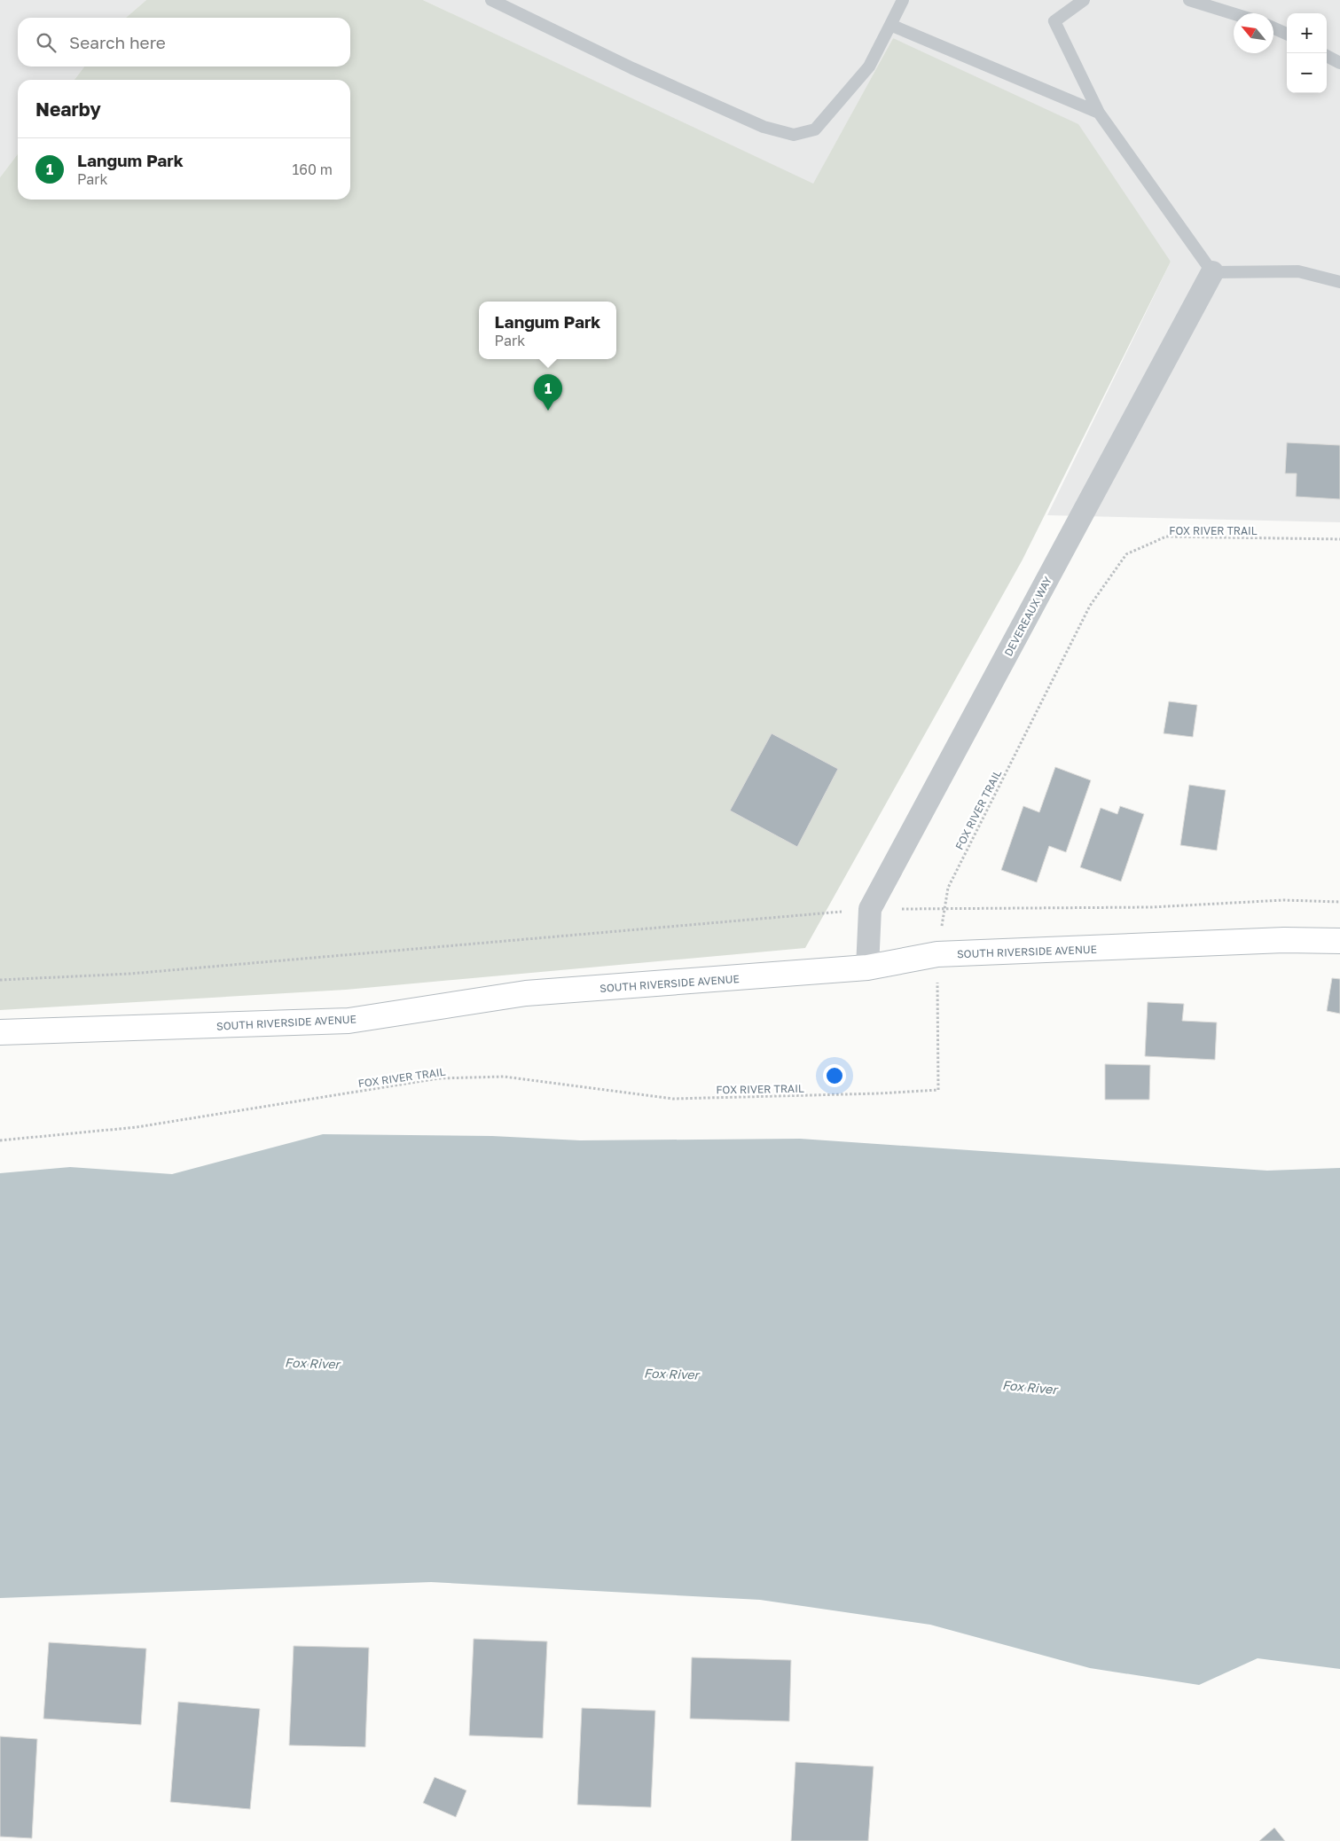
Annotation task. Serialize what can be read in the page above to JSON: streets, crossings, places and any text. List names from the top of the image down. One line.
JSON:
{"streets":{"main road":["SOUTH RIVERSIDE AVENUE"],"street":["DEVEREAUX WAY"],"path":["FOX RIVER TRAIL"]},"crossings":[["FOX RIVER TRAIL","SOUTH RIVERSIDE AVENUE"],["DEVEREAUX WAY","SOUTH RIVERSIDE AVENUE"]],"water":["Fox River"],"north":"top left","page":{"map_buttons":["+","−"],"search":"Search here","heading":"Nearby","list":[{"mark":"1","name":"Langum Park","note":"Park","value":"160 m"}],"popup":["Langum Park","Park"],"pins":"1"}}
